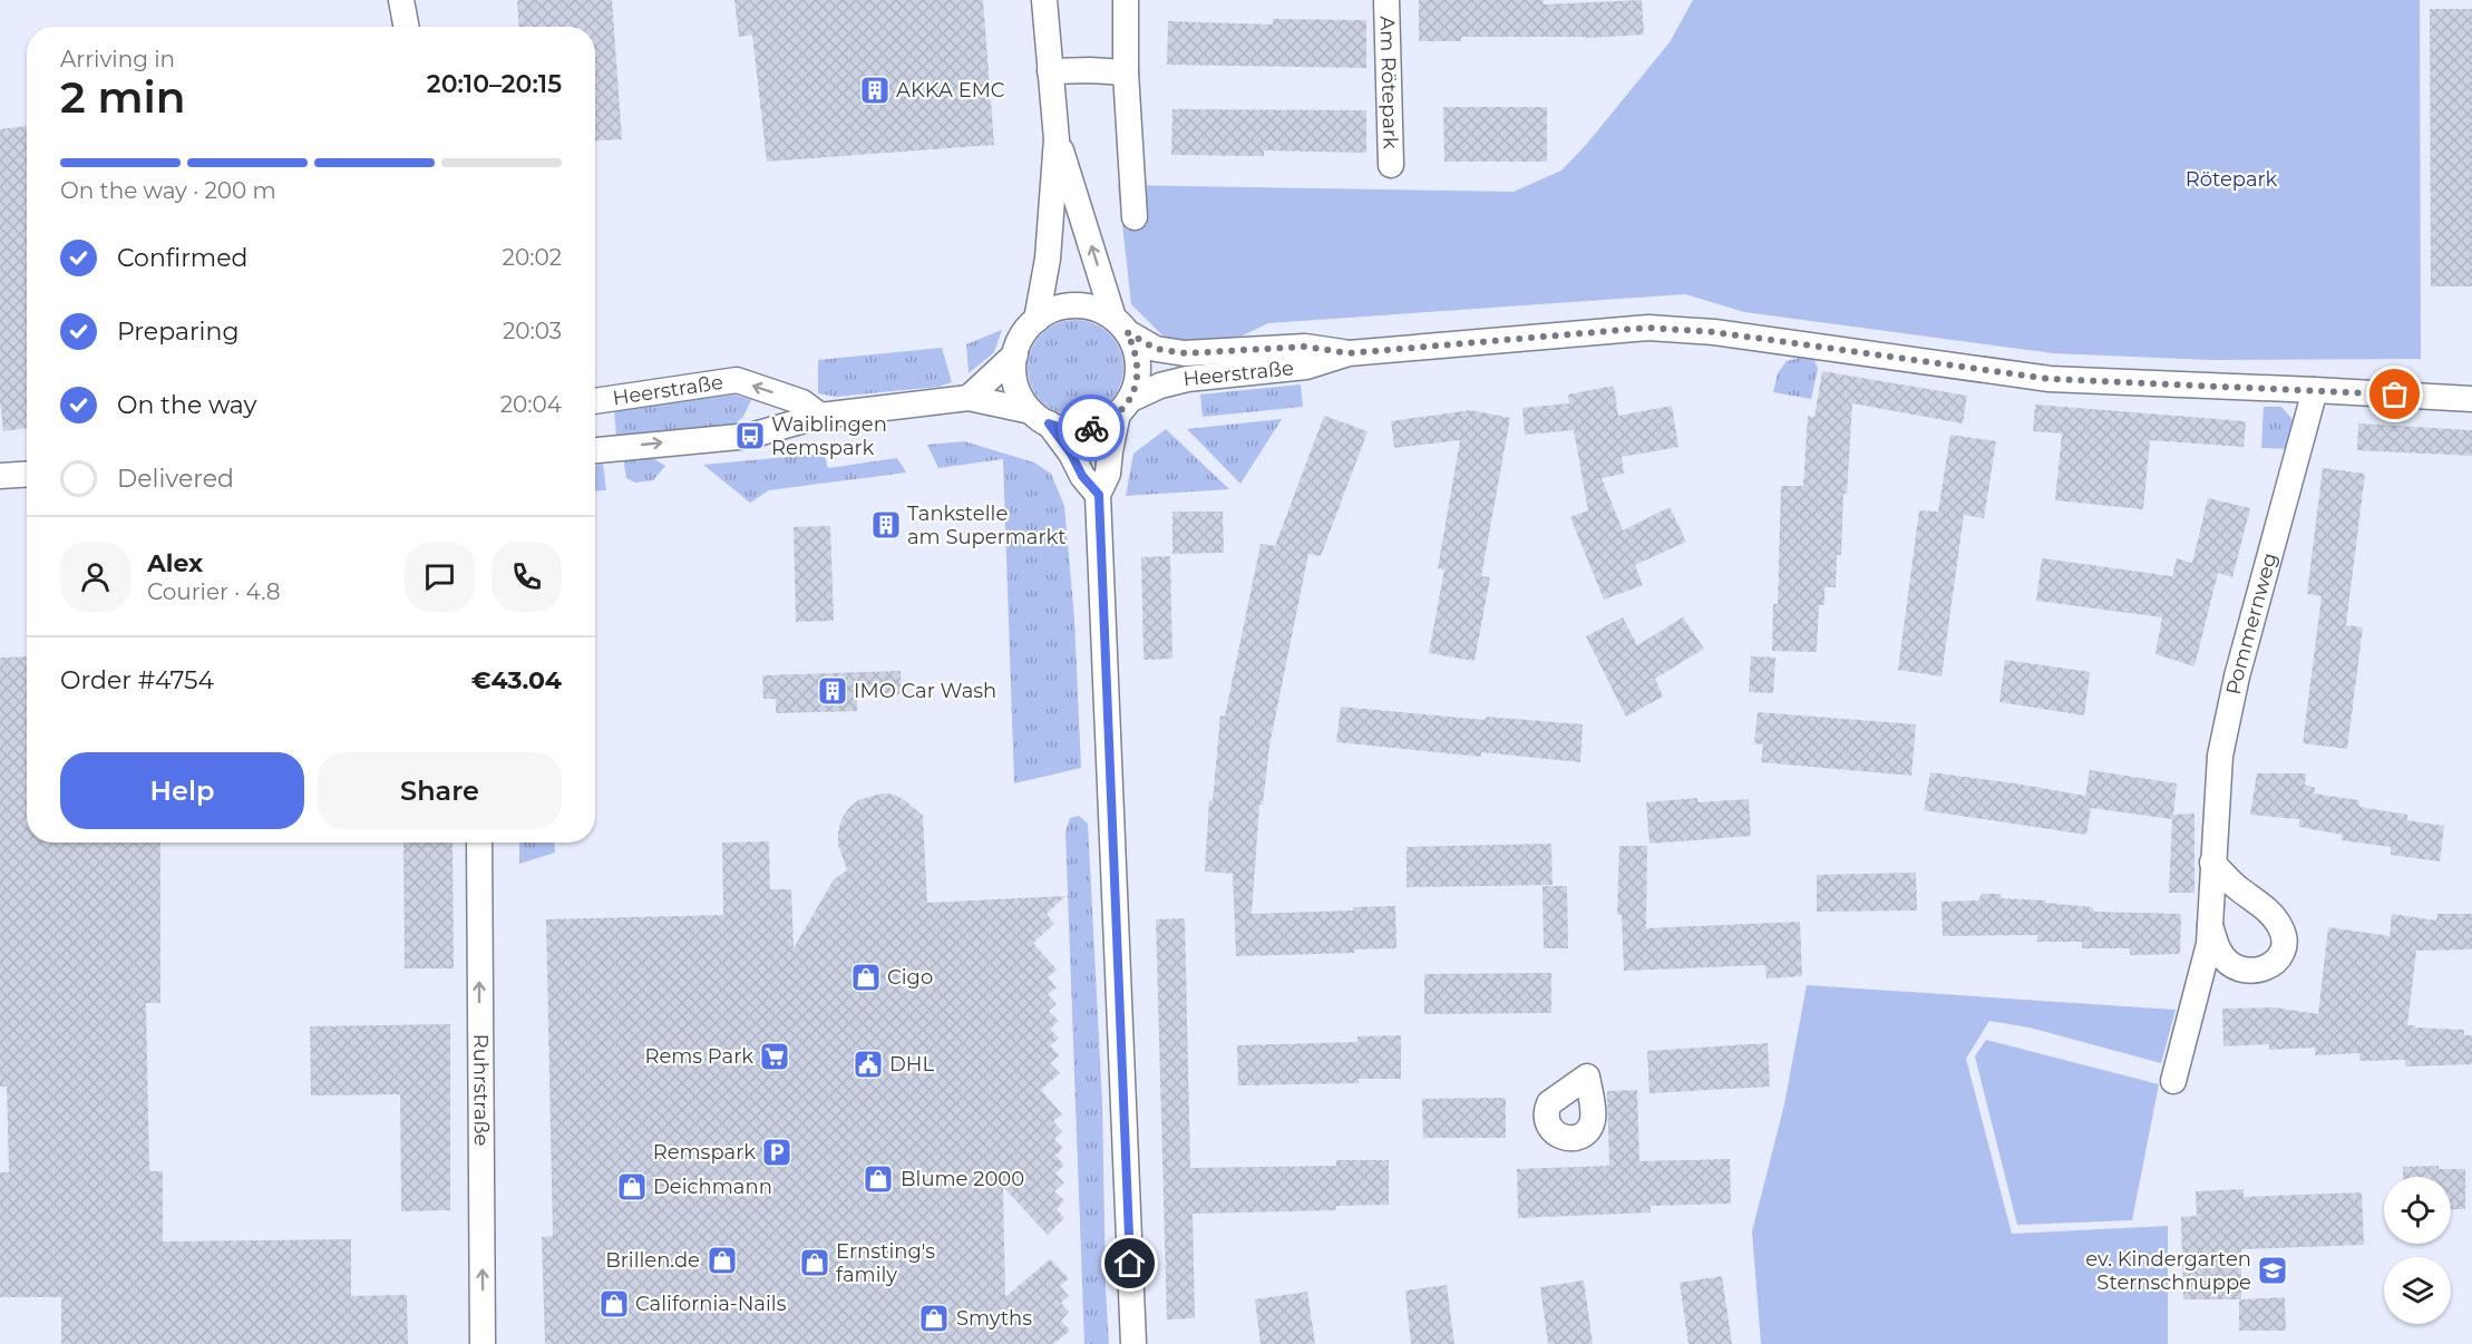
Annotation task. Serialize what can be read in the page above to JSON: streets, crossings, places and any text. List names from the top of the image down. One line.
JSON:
{"streets":{"street":["Am Rötepark","Heerstraße","Pommernweg","Ruhrstraße"]},"crossings":[["Heerstraße","Pommernweg"]],"one_way":["Ruhrstraße"],"parks":["Rötepark"],"places":{"building":["AKKA EMC","Tankstelle am Supermarkt","IMO Car Wash"],"bus stop":["Waiblingen Remspark"],"shop":["Cigo","Blume 2000","Deichmann","Brillen.de","Ernsting's family","California-Nails","Smyths"],"supermarket":["Rems Park"],"public building":["DHL"],"parking":["Remspark"],"school or university":["ev. Kindergarten Sternschnuppe"]},"page":{"heading":["2 min","Arriving in","20:10–20:15"],"panel":["Alex","Courier · 4.8","Order #4754","€43.04"],"bar":"On the way · 200 m","list":[["Confirmed","20:02"],["Preparing","20:03"],["On the way","20:04"],"Delivered"],"buttons":["Help","Share"]}}
